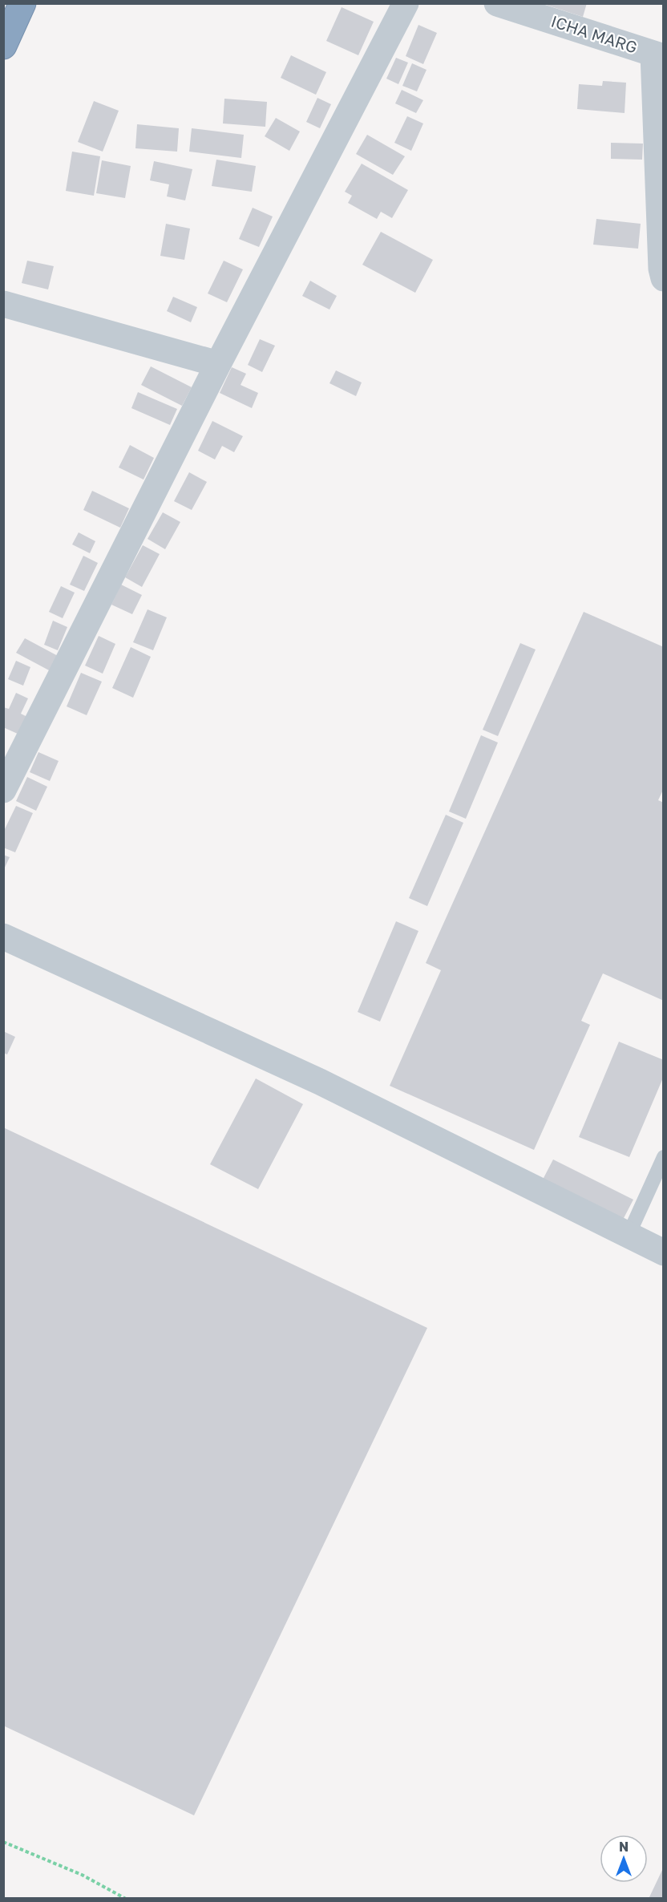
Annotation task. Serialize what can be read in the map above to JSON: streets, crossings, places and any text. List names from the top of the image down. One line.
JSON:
{"streets":{"street":["ICHA MARG"]},"north":"top"}
